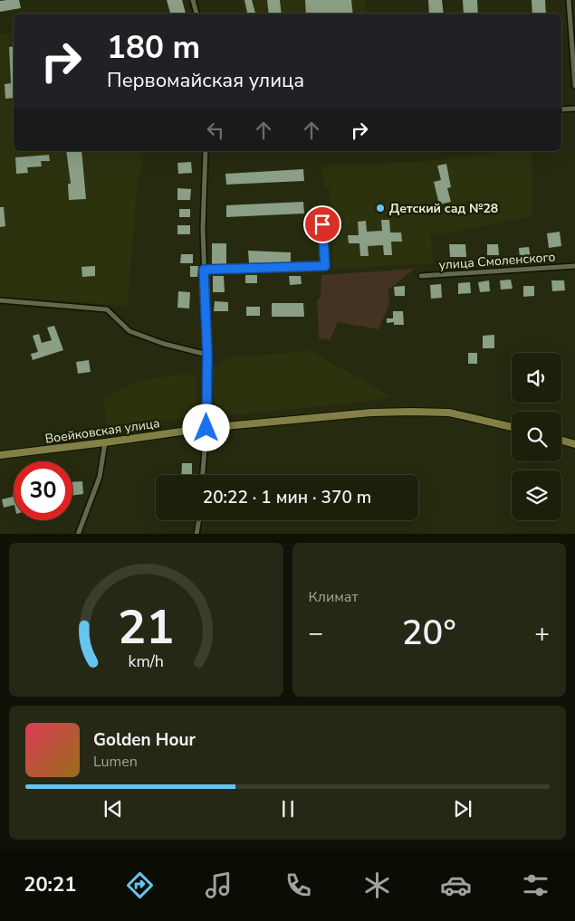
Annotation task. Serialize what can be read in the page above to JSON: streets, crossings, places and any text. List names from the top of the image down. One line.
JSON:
{"streets":{"main road":["Воейковская улица"],"street":["улица Смоленского"]},"places":["Детский сад №28"],"page":{"turn":["180 m","Первомайская улица"],"limit":"30","trip":"20:22 · 1 мин · 370 m","tile":"Климат","heat":["−","20°","+"],"song":["Golden Hour","Lumen"],"tabs":"20:21","gauge":["21","km/h"]}}
